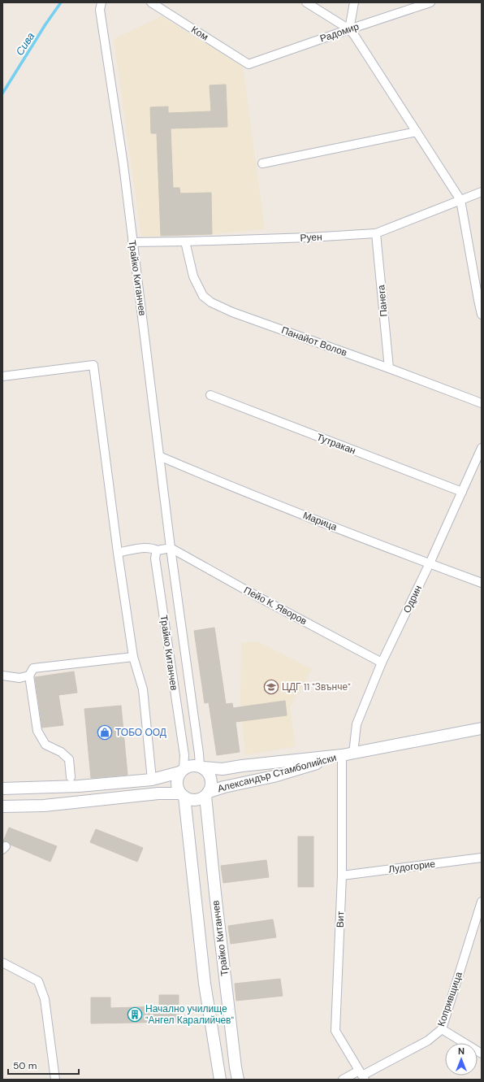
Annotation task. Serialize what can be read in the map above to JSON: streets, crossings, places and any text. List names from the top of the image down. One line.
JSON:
{"streets":{"main road":["Трайко Китанчев","Александър Стамболийски"],"street":["Радомир","Ком","Руен","Панега","Панайот Волов","Тутракан","Марица","Одрин","Пейо К. Яворов","Лудогорие","Вит","Копривщица"]},"crossings":[["Радомир","Ком"],["Руен","Трайко Китанчев"],["Руен","Панега"],["Руен","Панайот Волов"],["Трайко Китанчев","Марица"],["Трайко Китанчев","Пейо К. Яворов"],["Трайко Китанчев","Александър Стамболийски"],["Панега","Панайот Волов"],["Тутракан","Одрин"],["Марица","Одрин"],["Одрин","Пейо К. Яворов"],["Одрин","Александър Стамболийски"],["Одрин","Вит"],["Александър Стамболийски","Вит"],["Лудогорие","Вит"],["Вит","Копривщица"]],"water":["Сива"],"places":{"school or university":["ЦДГ 11 \"Звънче\""],"shop":["ТОБО ООД"],"building":["Начално училище \"Ангел Каралийчев\""]},"scale_bar":"50 m","north":"top"}
